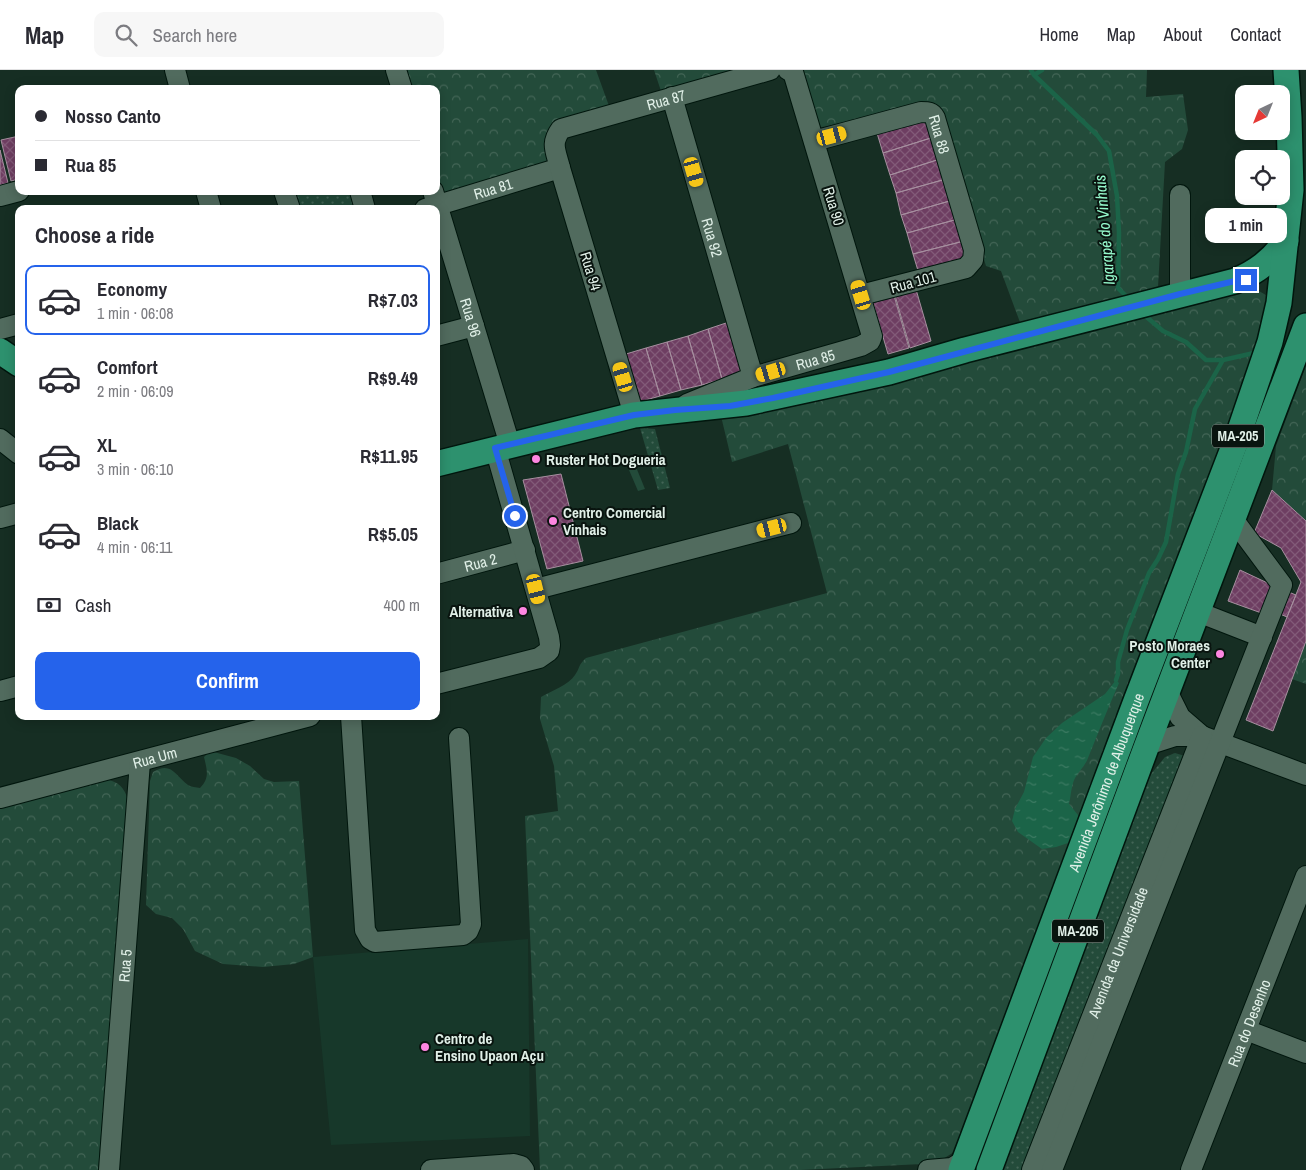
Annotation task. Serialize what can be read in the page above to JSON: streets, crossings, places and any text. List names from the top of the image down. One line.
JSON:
{"streets":{"main road":["Rua 85","MA-205","Avenida Jerônimo de Albuquerque"],"street":["Rua 87","Rua 88","Rua 81","Rua 90","Rua 92","Rua 94","Rua 101","Rua 96","Rua 2","Rua Um","Avenida da Universidade","Rua 5","Rua do Desenho"]},"crossings":[["Rua 87","Rua 92"],["Rua 87","Rua 94"],["Rua 88","Rua 90"],["Rua 88","Rua 101"],["Rua 81","Rua 94"],["Rua 90","Rua 101"],["Rua 90","Rua 85"],["Rua 92","Rua 85"],["Rua 94","Rua 85"],["Rua 96","Rua 85"],["Rua 96","Rua 2"],["Rua 85","Avenida Jerônimo de Albuquerque"],["Rua Um","Rua 5"]],"water":["Igarapé do Vinhais"],"places":["Ruster Hot Dogueria","Centro Comercial Vinhais","Alternativa","Posto Moraes Center","Centro de Ensino Upaon Açu"],"north":"bottom left","page":{"header":"Map","search":"Search here","nav":["Home","Map","About","Contact"],"banner":["Nosso Canto","Rua 85"],"heading":"Choose a ride","bubble":"1 min","list":[{"name":"Economy","note":"1 min · 06:08","value":"R$7.03"},{"name":"Comfort","note":"2 min · 06:09","value":"R$9.49"},{"name":"XL","note":"3 min · 06:10","value":"R$11.95"},{"name":"Black","note":"4 min · 06:11","value":"R$5.05"}],"pay":["Cash","400 m"],"buttons":"Confirm"}}
